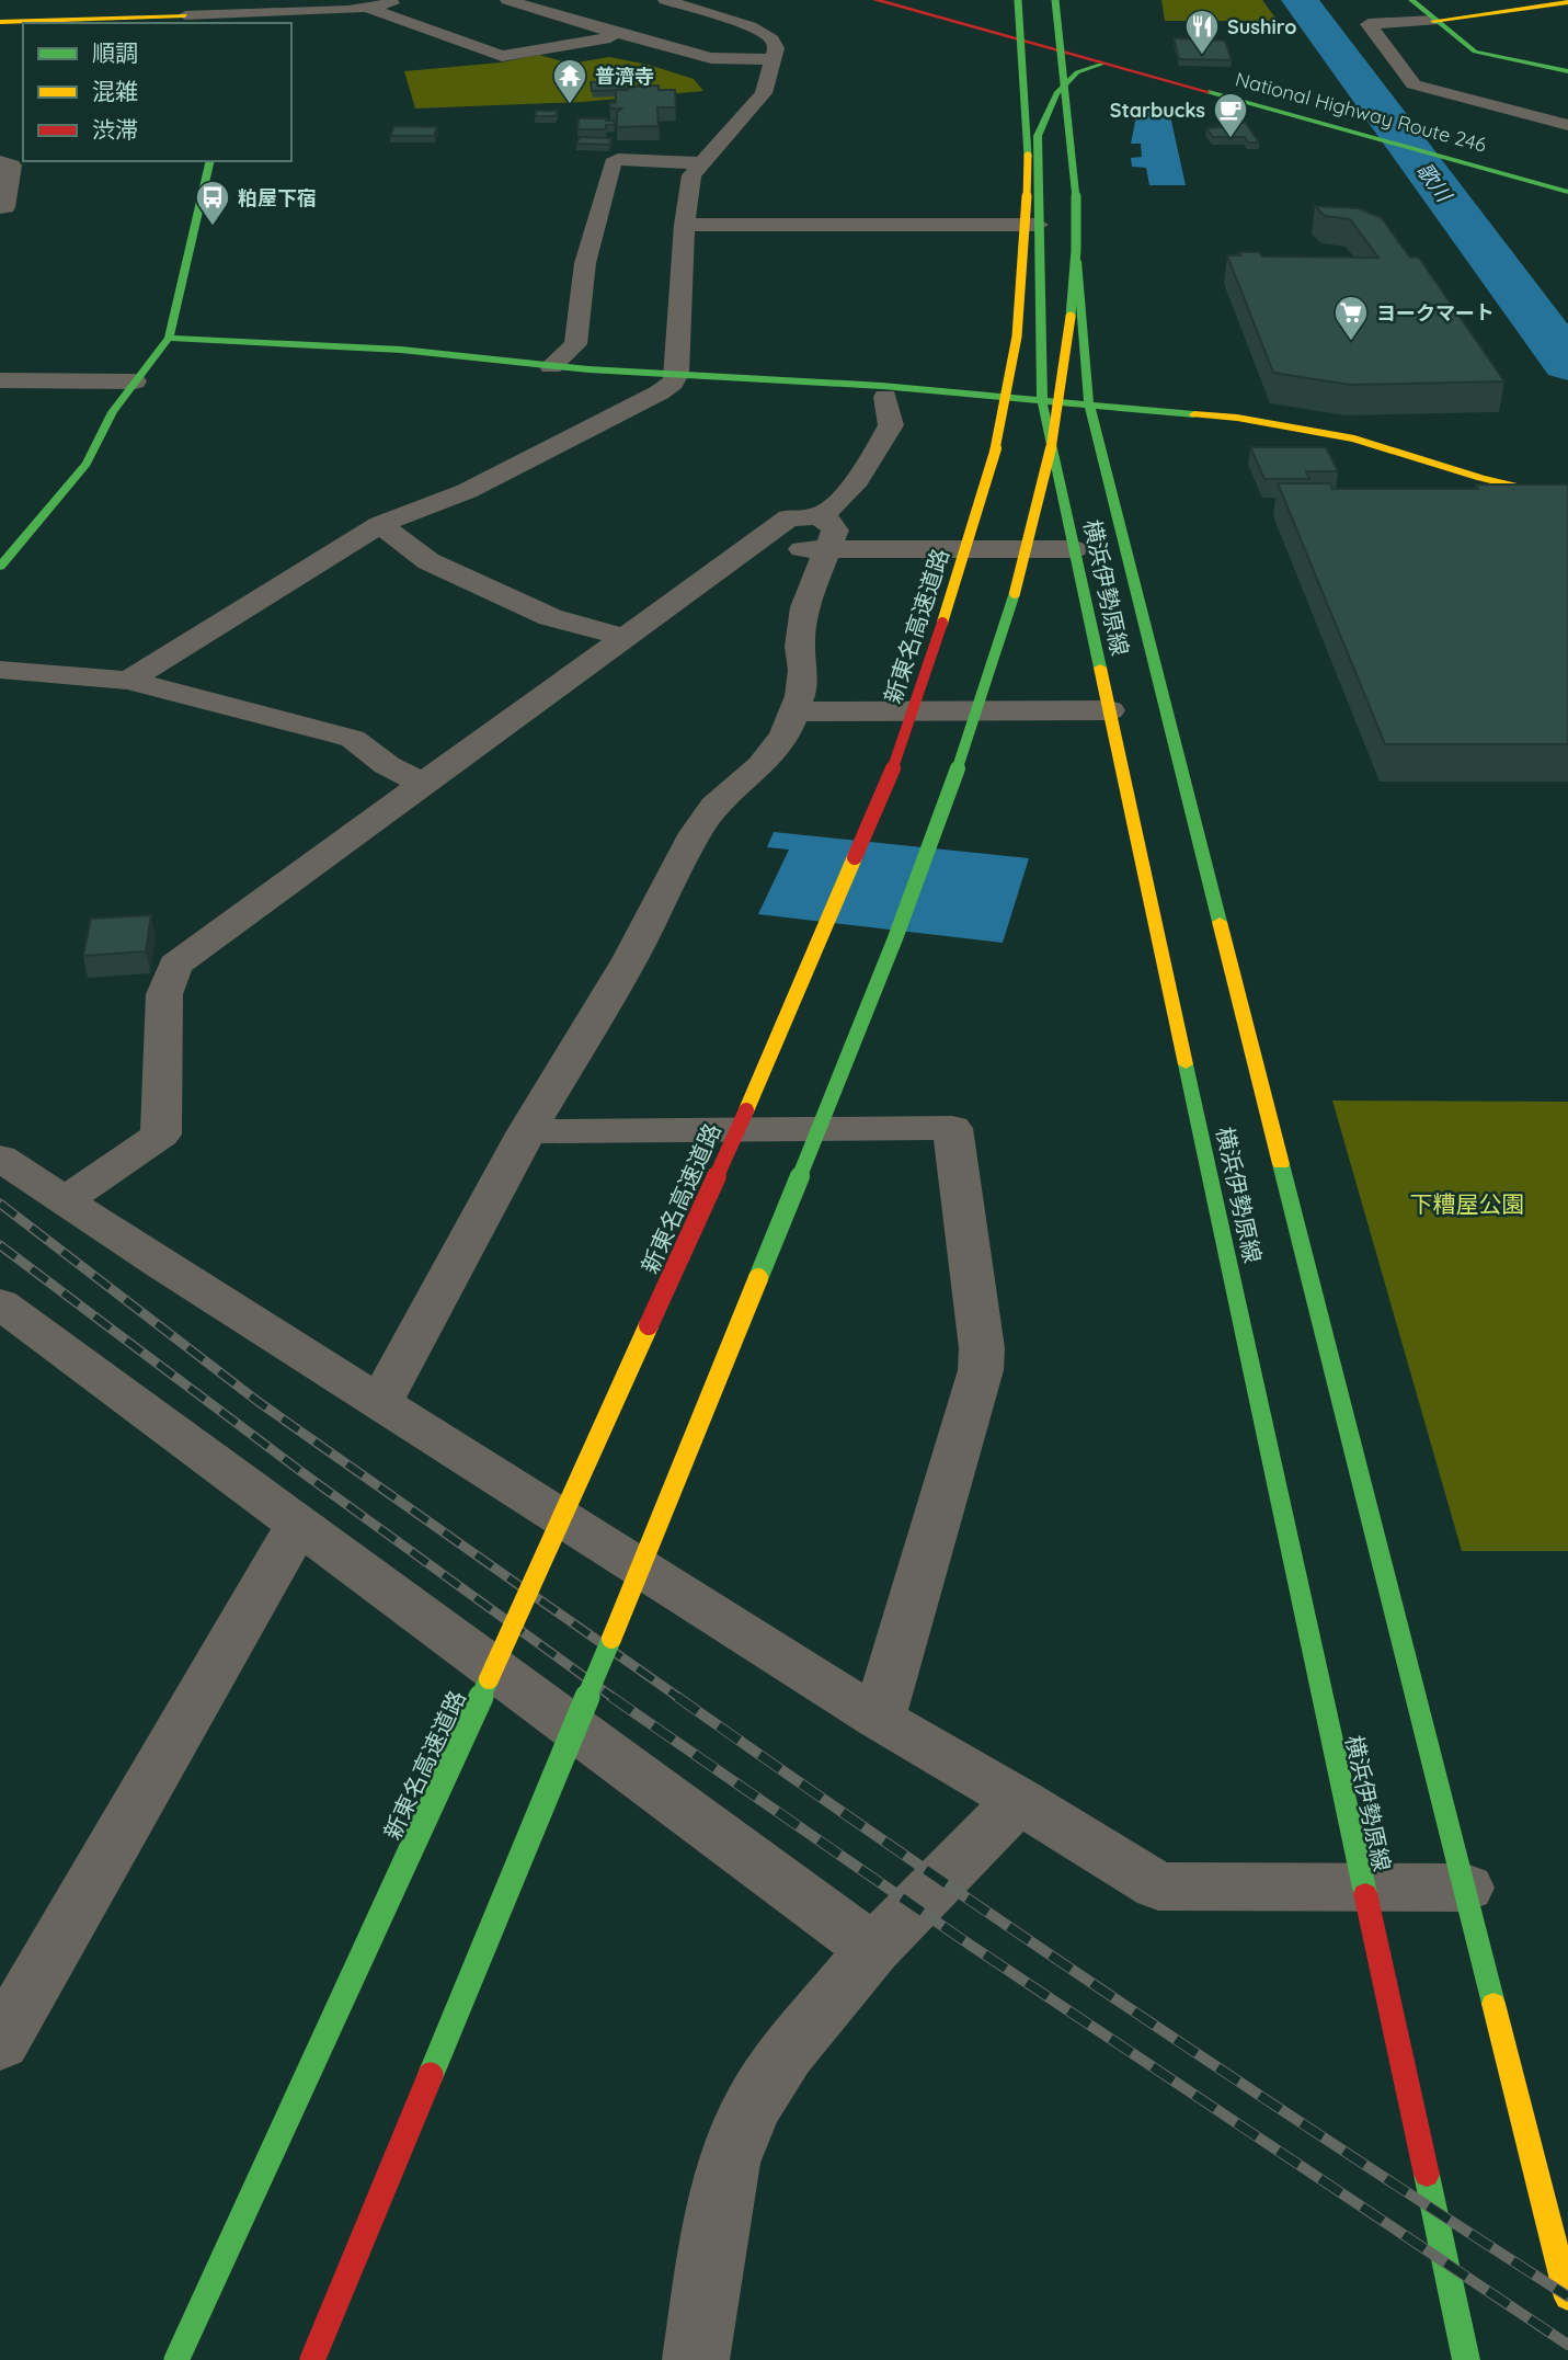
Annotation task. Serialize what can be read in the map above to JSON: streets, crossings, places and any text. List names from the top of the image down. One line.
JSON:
{"streets":{"main road":["National Highway Route 246","横浜伊勢原線","新東名高速道路"]},"crossings":[["National Highway Route 246","横浜伊勢原線"]],"water":["歌川"],"parks":["下糟屋公園"],"places":{"restaurant":["Sushiro"],"temple":["普濟寺"],"cafe":["Starbucks"],"bus stop":["粕屋下宿"],"supermarket":["ヨークマート"]},"legend":["順調","混雑","渋滞"]}
